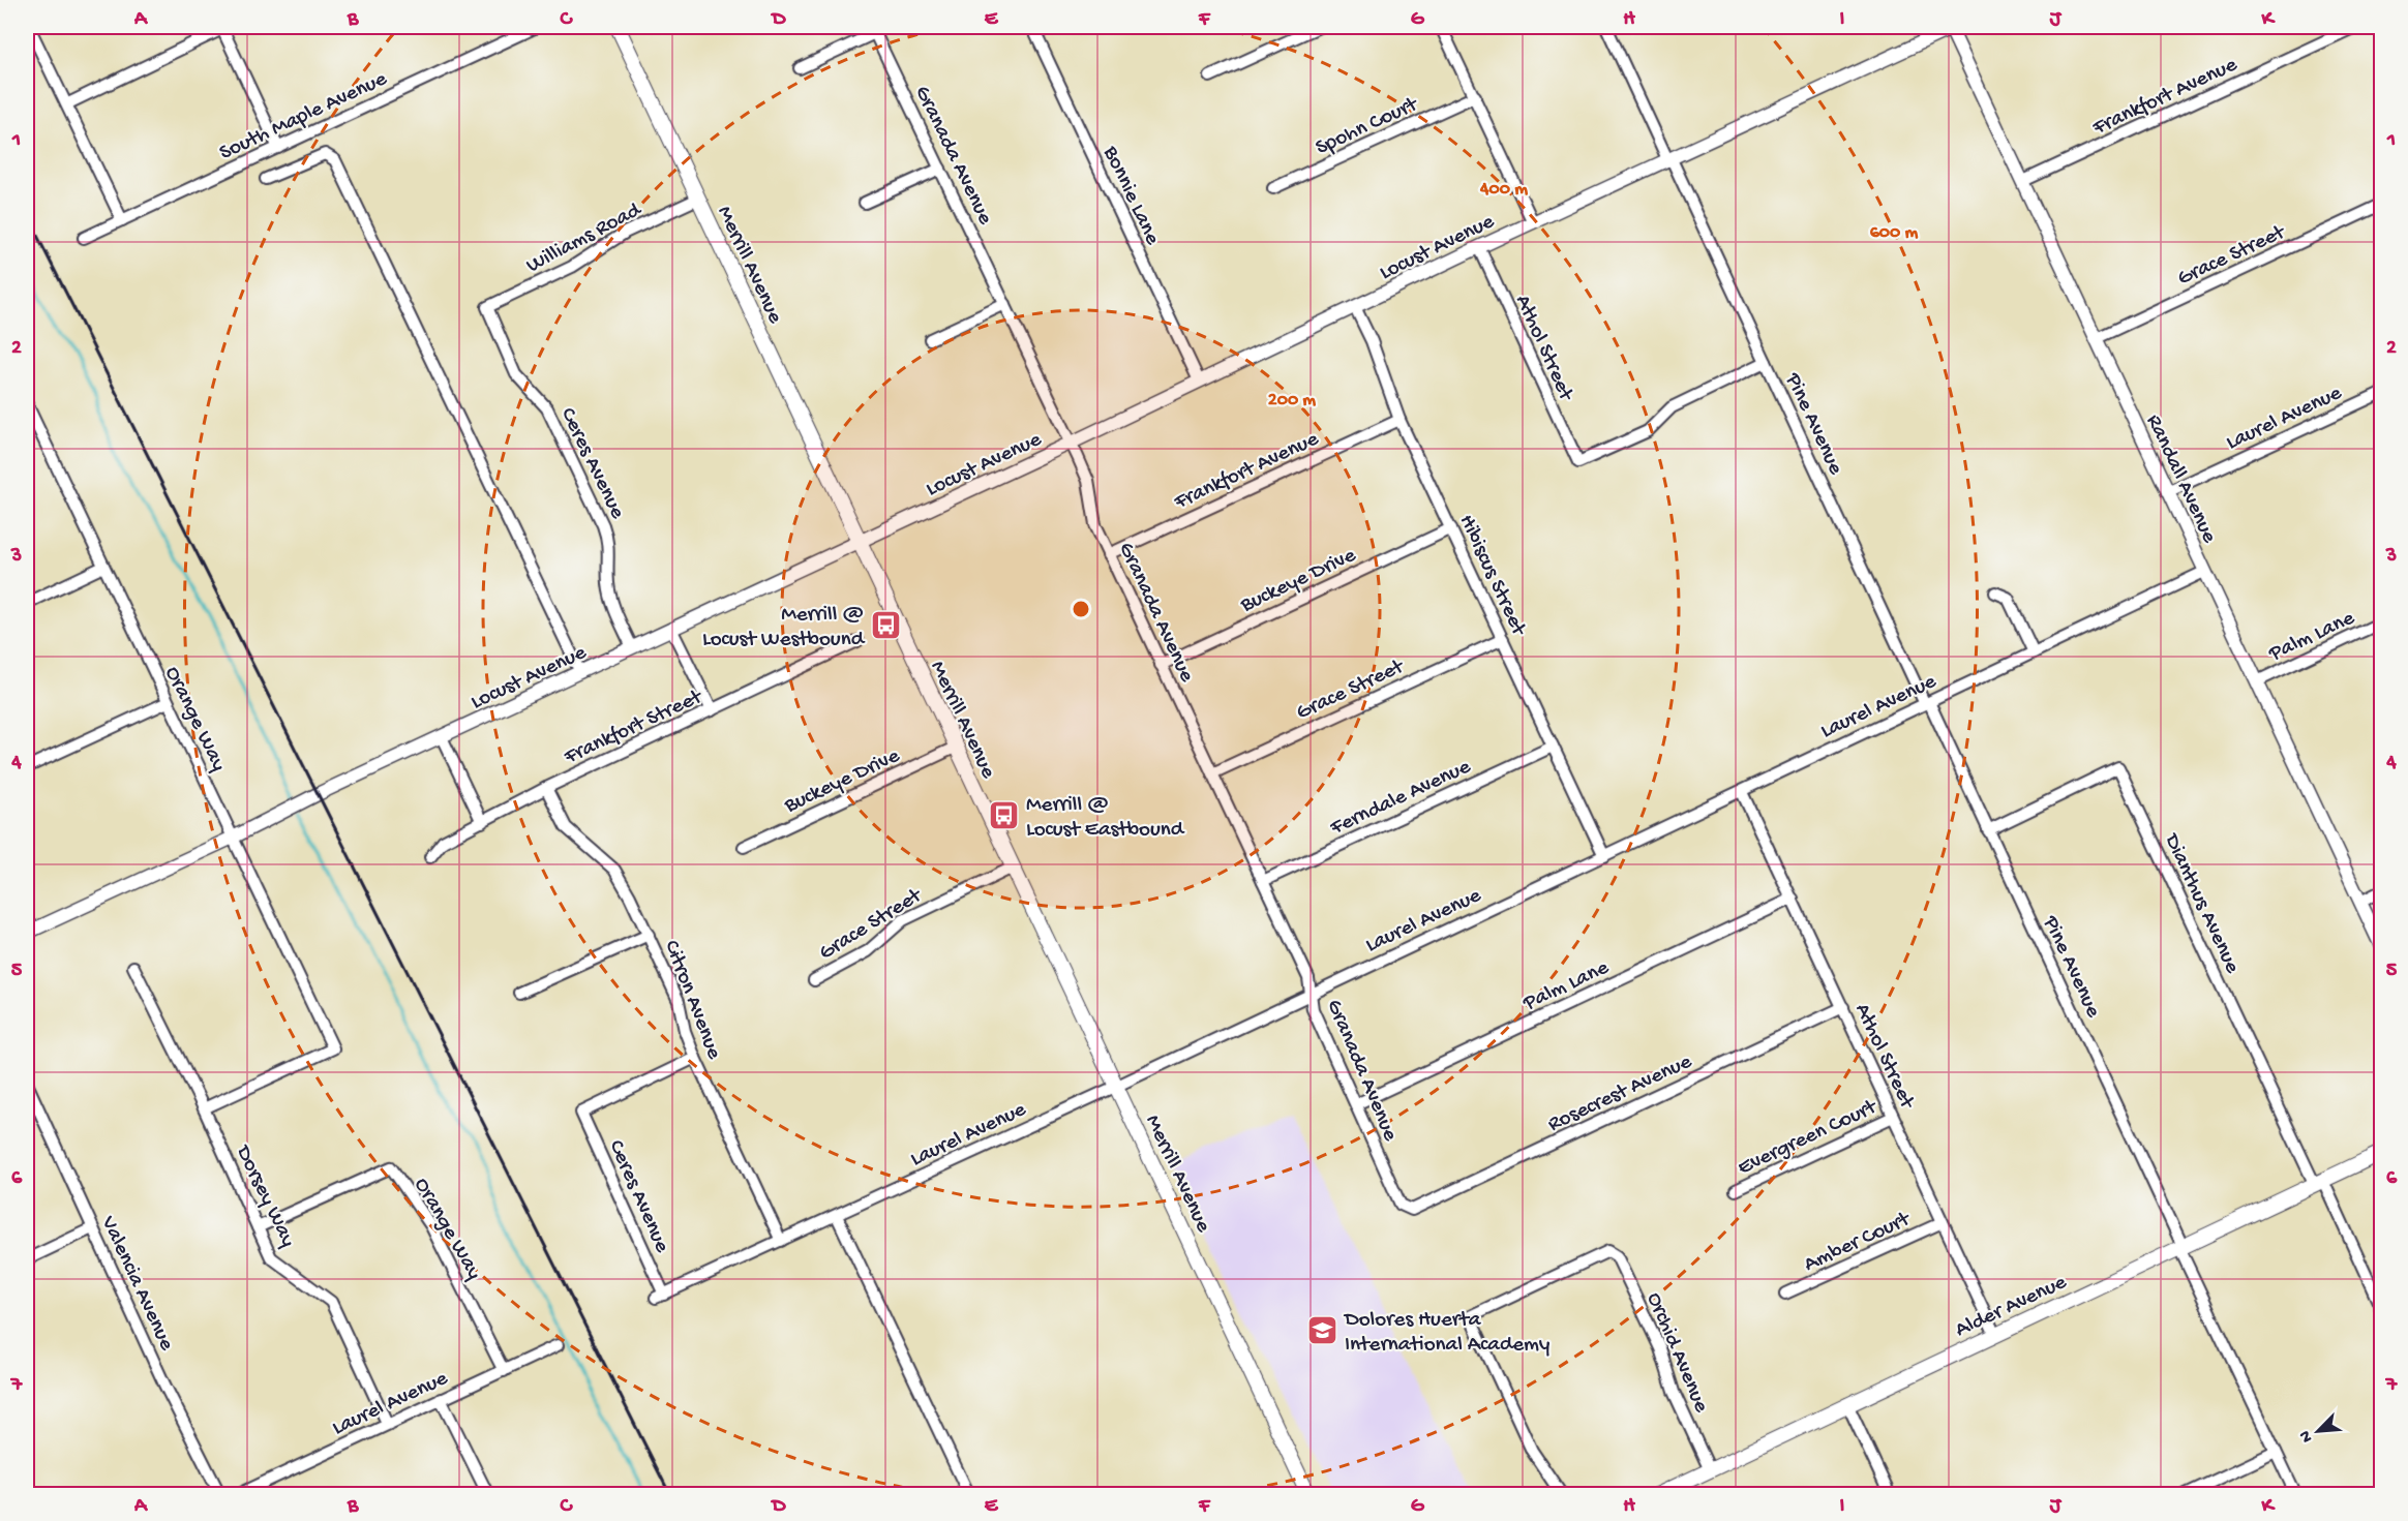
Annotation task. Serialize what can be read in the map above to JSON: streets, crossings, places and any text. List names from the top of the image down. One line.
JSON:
{"streets":{"main road":["Merrill Avenue","Alder Avenue"],"street":["Frankfort Avenue","South Maple Avenue","Spohn Court","Granada Avenue","Bonnie Lane","Williams Road","Locust Avenue","Grace Street","Athol Street","Laurel Avenue","Pine Avenue","Ceres Avenue","Randall Avenue","Hibiscus Street","Buckeye Drive","Palm Lane","Orange Way","Frankfort Street","Ferndale Avenue","Dianthus Avenue","Citron Avenue","Rosecrest Avenue","Evergreen Court","Dorsey Way","Amber Court","Valencia Avenue","Orchid Avenue"]},"crossings":[["Frankfort Avenue","Granada Avenue"],["Frankfort Avenue","Randall Avenue"],["Frankfort Avenue","Hibiscus Street"],["Granada Avenue","Locust Avenue"],["Granada Avenue","Grace Street"],["Granada Avenue","Laurel Avenue"],["Granada Avenue","Buckeye Drive"],["Granada Avenue","Palm Lane"],["Granada Avenue","Ferndale Avenue"],["Granada Avenue","Rosecrest Avenue"],["Bonnie Lane","Locust Avenue"],["Williams Road","Merrill Avenue"],["Williams Road","Ceres Avenue"],["Locust Avenue","Merrill Avenue"],["Locust Avenue","Athol Street"],["Locust Avenue","Pine Avenue"],["Locust Avenue","Ceres Avenue"],["Locust Avenue","Randall Avenue"],["Locust Avenue","Hibiscus Street"],["Locust Avenue","Orange Way"],["Grace Street","Merrill Avenue"],["Grace Street","Randall Avenue"],["Grace Street","Hibiscus Street"],["Merrill Avenue","Laurel Avenue"],["Merrill Avenue","Buckeye Drive"],["Athol Street","Laurel Avenue"],["Athol Street","Pine Avenue"],["Athol Street","Palm Lane"],["Athol Street","Rosecrest Avenue"],["Athol Street","Evergreen Court"],["Athol Street","Amber Court"],["Athol Street","Alder Avenue"],["Laurel Avenue","Pine Avenue"],["Laurel Avenue","Ceres Avenue"],["Laurel Avenue","Randall Avenue"],["Laurel Avenue","Hibiscus Street"],["Laurel Avenue","Orange Way"],["Laurel Avenue","Citron Avenue"],["Laurel Avenue","Dorsey Way"],["Pine Avenue","Dianthus Avenue"],["Pine Avenue","Alder Avenue"],["Ceres Avenue","Citron Avenue"],["Randall Avenue","Palm Lane"],["Hibiscus Street","Buckeye Drive"],["Hibiscus Street","Ferndale Avenue"],["Orange Way","Dorsey Way"],["Frankfort Street","Citron Avenue"],["Dianthus Avenue","Alder Avenue"],["Alder Avenue","Orchid Avenue"]],"places":{"bus stop":["Merrill @ Locust Westbound","Merrill @ Locust Eastbound"],"school or university":["Dolores Huerta International Academy"]},"north":"bottom left","grid":{"columns":["A","B","C","D","E","F","G","H","I","J","K"],"rows":["1","2","3","4","5","6","7"]},"rings":["400 m","600 m","200 m"]}
